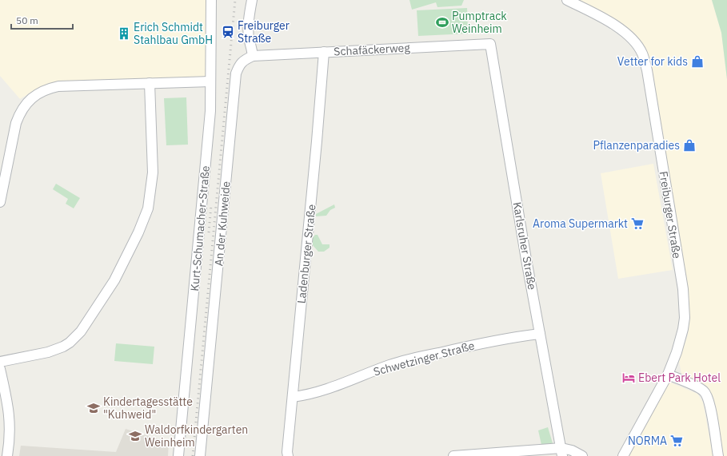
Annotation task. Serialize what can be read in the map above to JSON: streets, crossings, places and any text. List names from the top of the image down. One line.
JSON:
{"streets":{"street":["Schafäckerweg","Freiburger Straße","An der Kuhweide","Kurt-Schumacher-Straße","Karlsruher Straße","Ladenburger Straße","Schwetzinger Straße"]},"crossings":[["Schafäckerweg","An der Kuhweide"],["Schafäckerweg","Karlsruher Straße"],["Schafäckerweg","Ladenburger Straße"],["Karlsruher Straße","Schwetzinger Straße"],["Ladenburger Straße","Schwetzinger Straße"]],"places":{"sports":["Pumptrack Weinheim"],"station":["Freiburger Straße"],"building":["Erich Schmidt Stahlbau GmbH"],"shop":["Vetter for kids","Pflanzenparadies"],"supermarket":["Aroma Supermarkt","NORMA"],"hotel":["Ebert Park Hotel"],"school or university":["Kindertagesstätte \"Kuhweid\"","Waldorfkindergarten Weinheim"]},"scale_bar":"50 m"}
